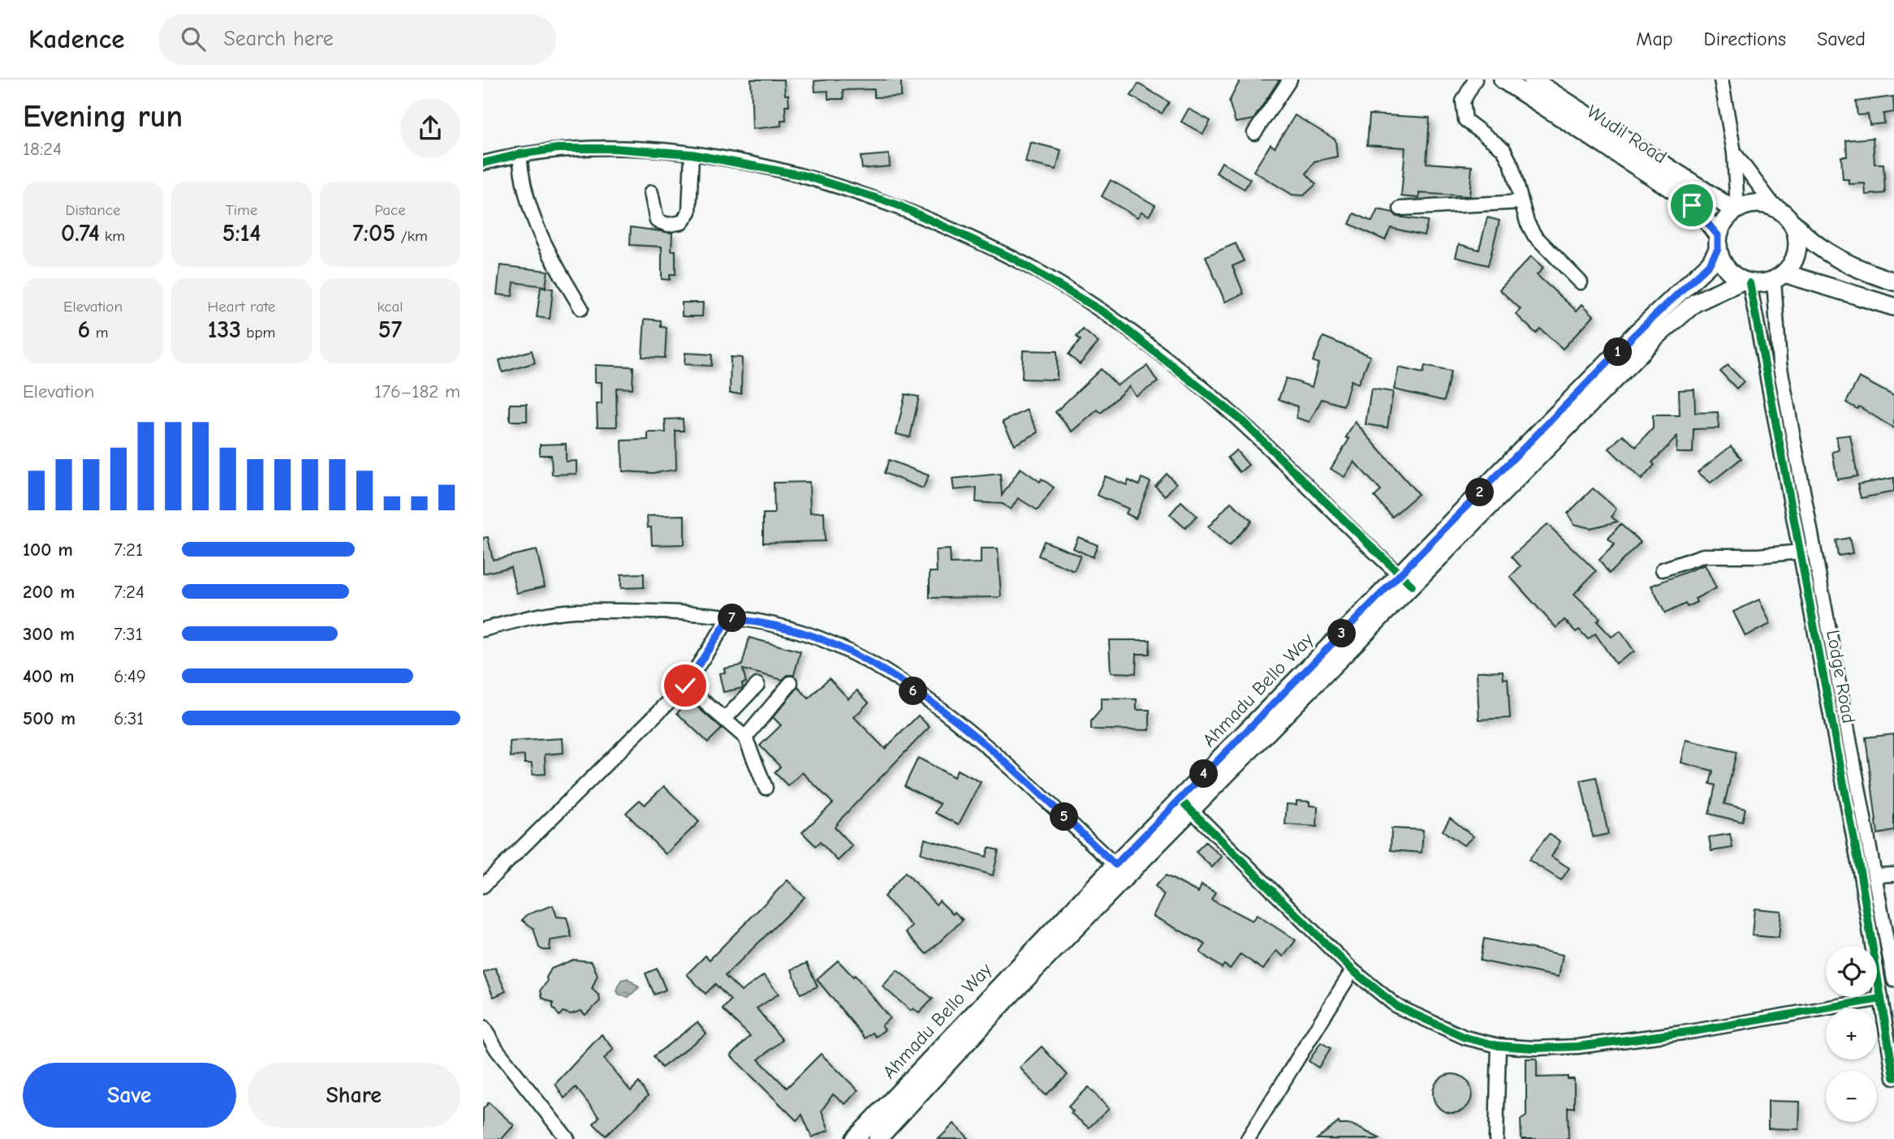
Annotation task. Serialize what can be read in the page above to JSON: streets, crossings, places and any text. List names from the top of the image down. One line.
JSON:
{"streets":{"main road":["Wudil Road","Ahmadu Bello Way"],"street":["Lodge Road"]},"crossings":[["Wudil Road","Lodge Road"],["Wudil Road","Ahmadu Bello Way"],["Lodge Road","Ahmadu Bello Way"]],"page":{"header":"Kadence","search":"Search here","nav":["Map","Directions","Saved"],"heading":["Evening run","18:24"],"stats":[["Distance","0.74 km"],["Time","5:14"],["Pace","7:05 /km"],["Elevation","6 m"],["Heart rate","133 bpm"],["kcal","57"]],"pins":["1","2","7","3","6","4","5"],"chart":["Elevation","176–182 m"],"list":[{"name":"100 m","note":"7:21"},{"name":"200 m","note":"7:24"},{"name":"300 m","note":"7:31"},{"name":"400 m","note":"6:49"},{"name":"500 m","note":"6:31"}],"map_buttons":["+","−"],"buttons":["Save","Share"]}}
